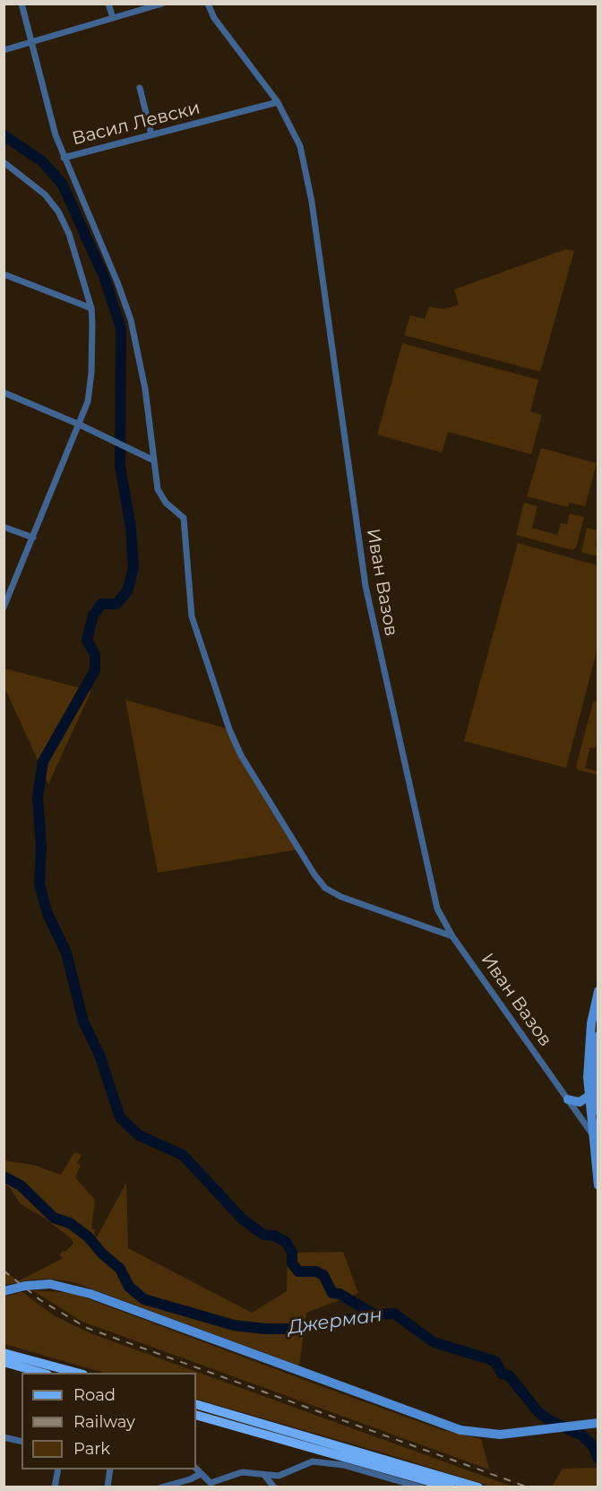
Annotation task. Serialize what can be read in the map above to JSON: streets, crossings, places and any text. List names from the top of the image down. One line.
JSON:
{"streets":{"street":["Васил Левски","Иван Вазов"]},"crossings":[["Васил Левски","Иван Вазов"]],"water":["Джерман"],"legend":["Road","Railway","Park"]}
